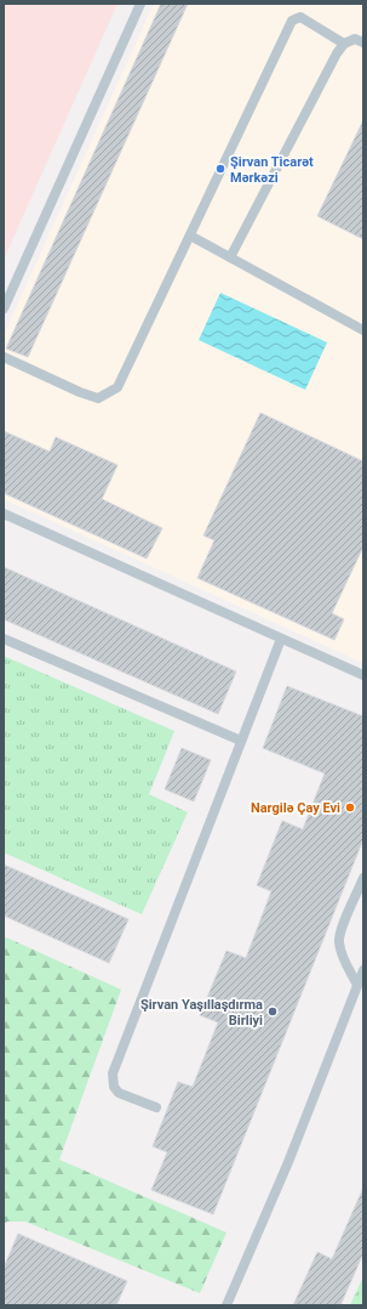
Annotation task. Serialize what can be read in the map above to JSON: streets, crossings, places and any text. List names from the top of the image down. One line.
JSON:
{"places":["Şirvan Ticarət Mərkəzi","Nargilə Çay Evi","Şirvan Yaşıllaşdırma Birliyi"]}
